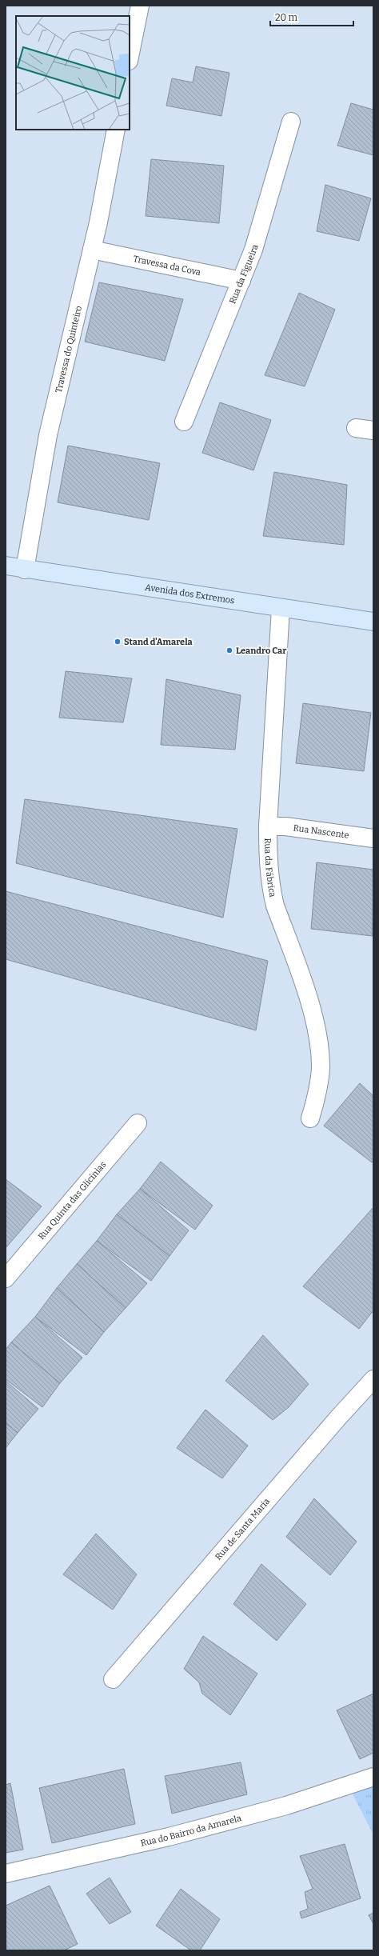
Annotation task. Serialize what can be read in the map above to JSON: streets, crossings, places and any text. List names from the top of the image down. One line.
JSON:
{"streets":{"main road":["Avenida dos Extremos"],"street":["Travessa da Cova","Rua da Figueira","Travessa do Quinteiro","Rua Nascente","Rua da Fábrica","Rua Quinta das Glicínias","Rua de Santa Maria","Rua do Bairro da Amarela"]},"crossings":[["Travessa da Cova","Rua da Figueira"],["Travessa da Cova","Travessa do Quinteiro"],["Travessa do Quinteiro","Avenida dos Extremos"],["Avenida dos Extremos","Rua da Fábrica"],["Rua Nascente","Rua da Fábrica"]],"places":["Stand d'Amarela","Leandro Car"],"scale_bar":"20 m"}
